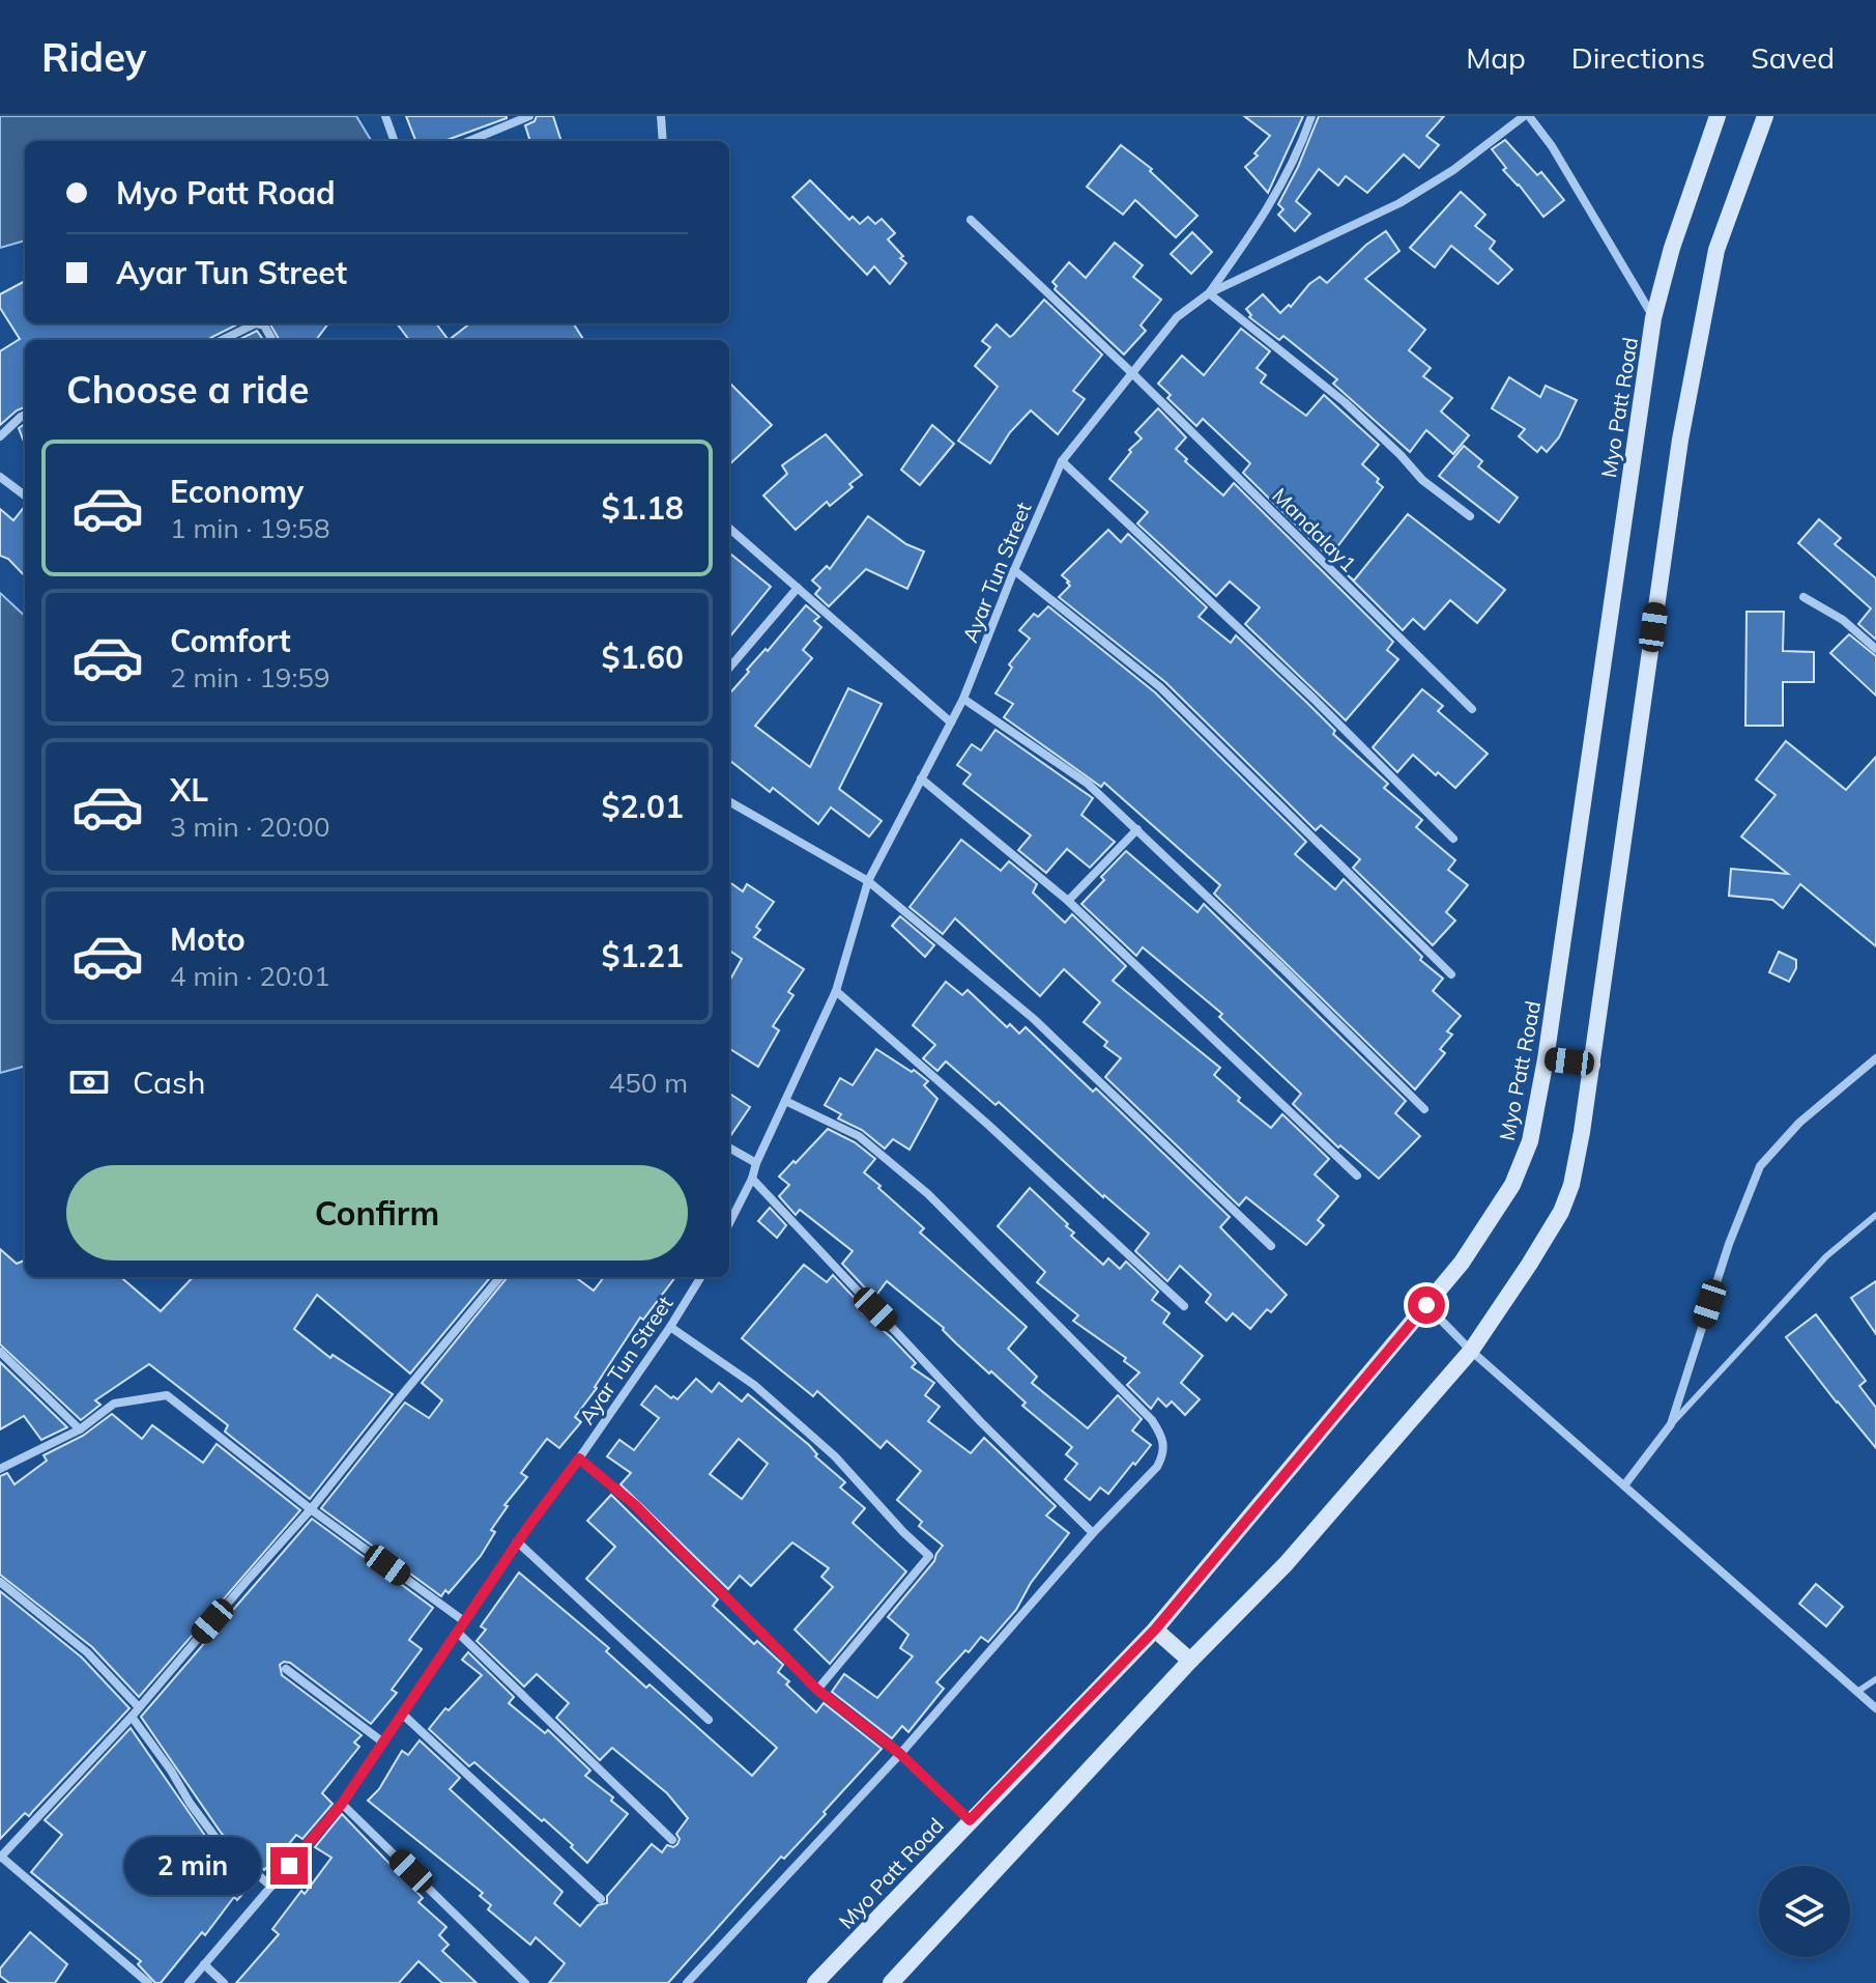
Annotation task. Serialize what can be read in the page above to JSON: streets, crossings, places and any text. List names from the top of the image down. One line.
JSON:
{"streets":{"main road":["Myo Patt Road"],"street":["Mandalay1","Ayar Tun Street"]},"crossings":[["Mandalay1","Ayar Tun Street"]],"page":{"header":"Ridey","nav":["Map","Directions","Saved"],"banner":["Myo Patt Road","Ayar Tun Street"],"heading":"Choose a ride","list":[{"name":"Economy","note":"1 min · 19:58","value":"$1.18"},{"name":"Comfort","note":"2 min · 19:59","value":"$1.60"},{"name":"XL","note":"3 min · 20:00","value":"$2.01"},{"name":"Moto","note":"4 min · 20:01","value":"$1.21"}],"pay":["Cash","450 m"],"buttons":"Confirm","bubble":"2 min"}}
